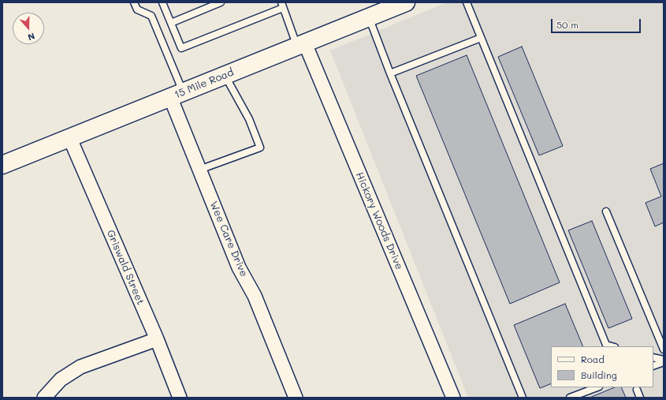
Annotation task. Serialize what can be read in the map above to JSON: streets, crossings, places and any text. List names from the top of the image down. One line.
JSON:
{"streets":{"main road":["15 Mile Road"],"street":["Hickory Woods Drive","Wee Care Drive","Griswald Street"]},"crossings":[["15 Mile Road","Hickory Woods Drive"],["15 Mile Road","Wee Care Drive"],["15 Mile Road","Griswald Street"]],"legend":["Road","Building"],"scale_bar":"50 m","north":"bottom"}
